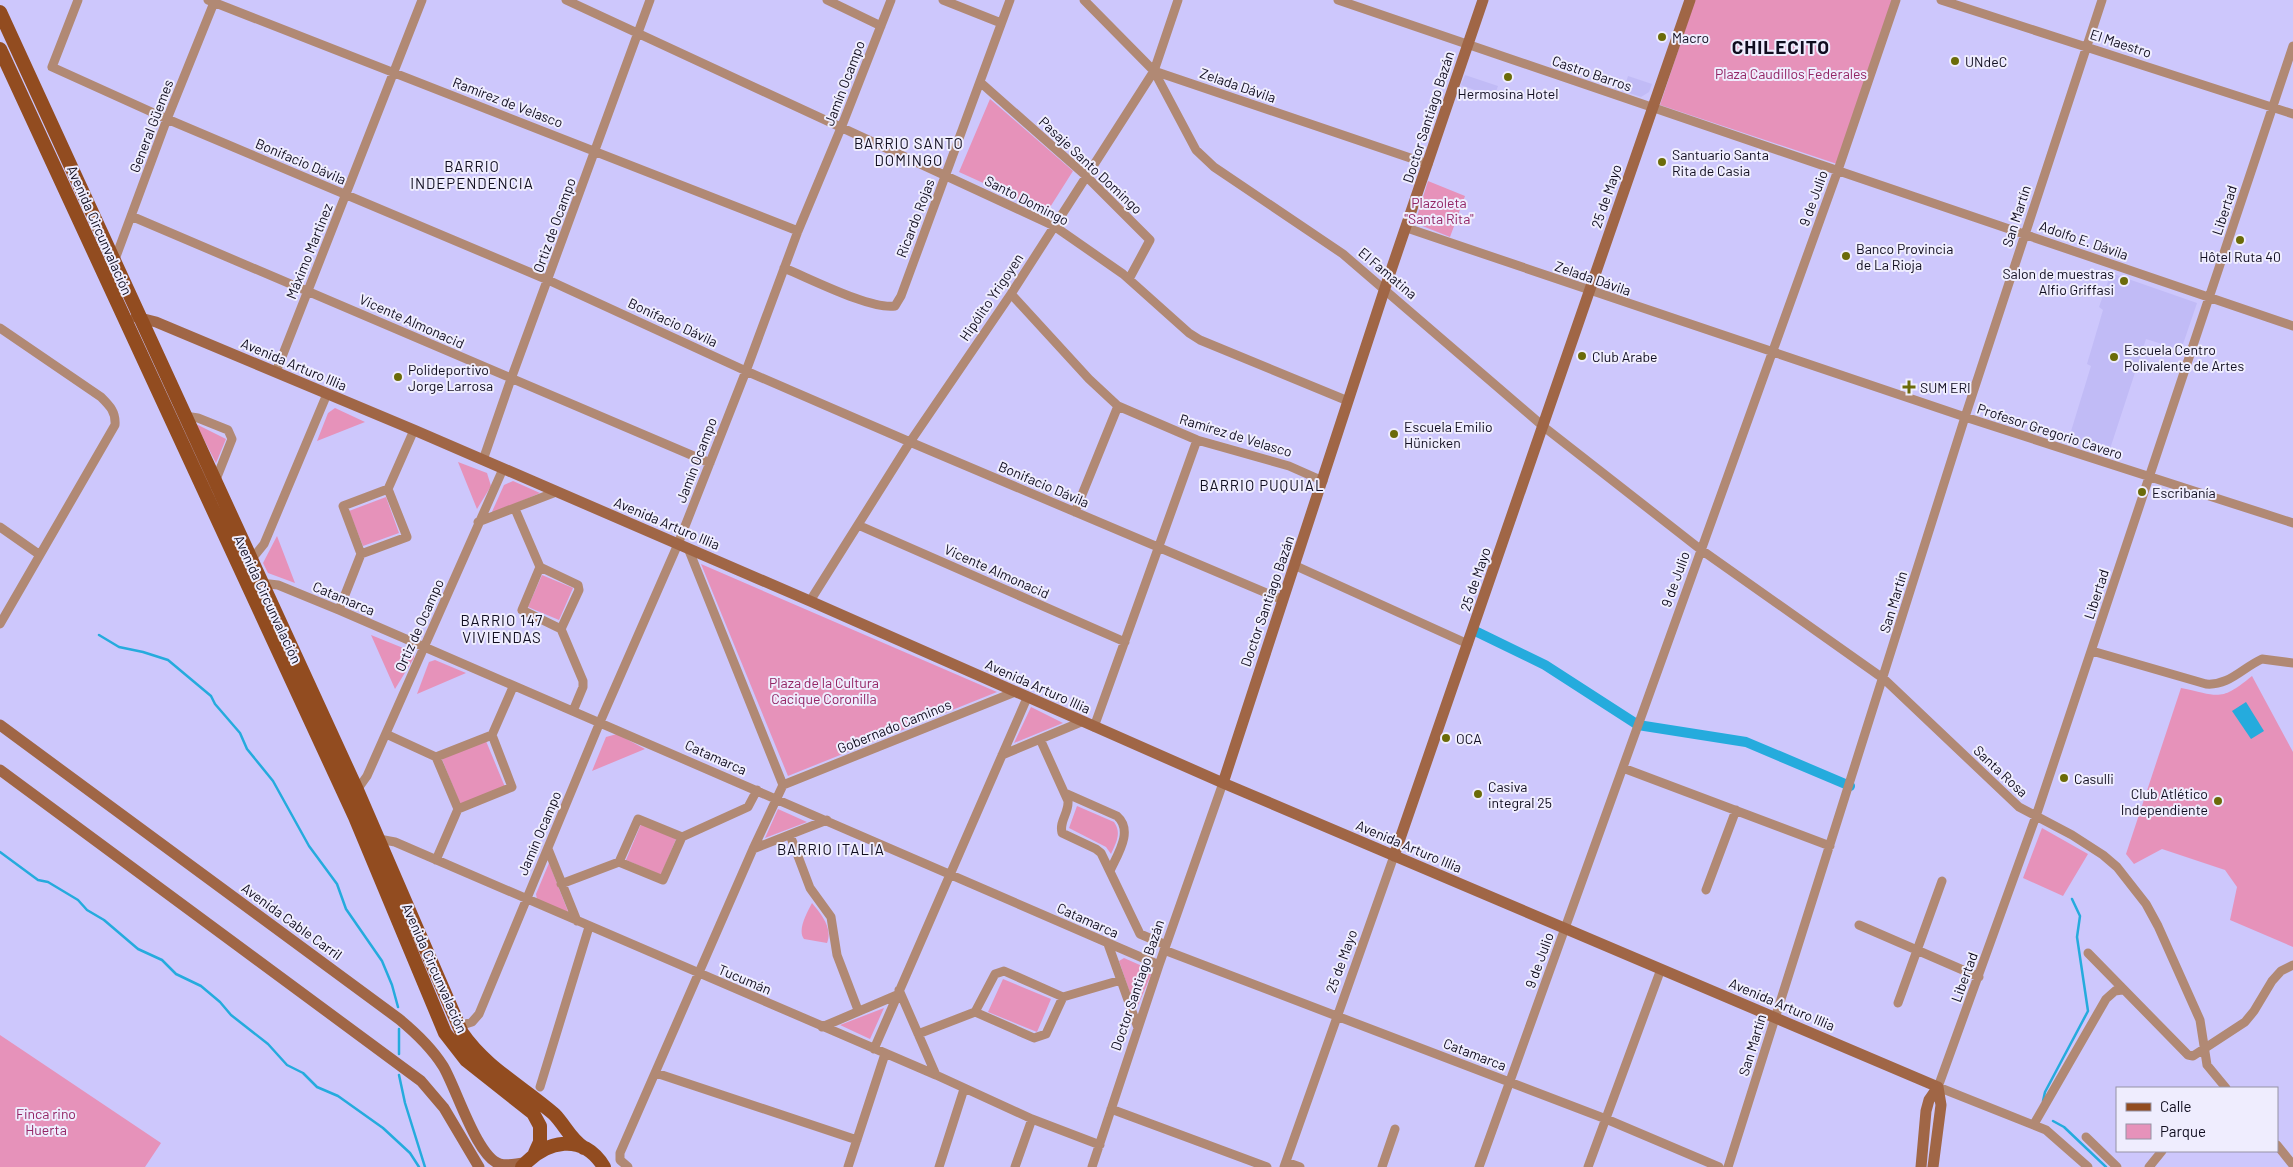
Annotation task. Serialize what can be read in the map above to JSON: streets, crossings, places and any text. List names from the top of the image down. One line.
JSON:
{"streets":{"main road":["Doctor Santiago Bazán","25 de Mayo","Avenida Circunvalación","Avenida Arturo Illia","Avenida Cable Carril"],"street":["El Maestro","Castro Barros","Jamín Ocampo","Zelada Dávila","Ramírez de Velasco","General Güemes","Bonifacio Dávila","Pasaje Santo Domingo","9 de Julio","Santo Domingo","Libertad","San Martín","Ricardo Rojas","Ortiz de Ocampo","Adolfo E. Dávila","Máximo Martinez","El Famatina","Hipólito Yrigoyen","Vicente Almonacid","Profesor Gregorio Cavero","Catamarca","Gobernado Caminos","Santa Rosa","Tucumán"]},"crossings":[["El Maestro","Libertad"],["El Maestro","San Martín"],["Castro Barros","Doctor Santiago Bazán"],["Castro Barros","25 de Mayo"],["Castro Barros","9 de Julio"],["Castro Barros","Adolfo E. Dávila"],["Jamín Ocampo","Ramírez de Velasco"],["Jamín Ocampo","Bonifacio Dávila"],["Jamín Ocampo","Santo Domingo"],["Jamín Ocampo","Ricardo Rojas"],["Jamín Ocampo","Avenida Circunvalación"],["Jamín Ocampo","Vicente Almonacid"],["Jamín Ocampo","Avenida Arturo Illia"],["Jamín Ocampo","Catamarca"],["Jamín Ocampo","Tucumán"],["Zelada Dávila","Doctor Santiago Bazán"],["Zelada Dávila","25 de Mayo"],["Zelada Dávila","9 de Julio"],["Zelada Dávila","El Famatina"],["Zelada Dávila","Hipólito Yrigoyen"],["Zelada Dávila","Profesor Gregorio Cavero"],["Ramírez de Velasco","Doctor Santiago Bazán"],["Ramírez de Velasco","General Güemes"],["Ramírez de Velasco","Ortiz de Ocampo"],["Ramírez de Velasco","Máximo Martinez"],["Ramírez de Velasco","Hipólito Yrigoyen"],["Doctor Santiago Bazán","Bonifacio Dávila"],["Doctor Santiago Bazán","Santo Domingo"],["Doctor Santiago Bazán","El Famatina"],["Doctor Santiago Bazán","Avenida Arturo Illia"],["Doctor Santiago Bazán","Catamarca"],["Doctor Santiago Bazán","Tucumán"],["General Güemes","Bonifacio Dávila"],["General Güemes","Avenida Circunvalación"],["General Güemes","Vicente Almonacid"],["Bonifacio Dávila","Ortiz de Ocampo"],["Bonifacio Dávila","Máximo Martinez"],["Bonifacio Dávila","Hipólito Yrigoyen"],["Pasaje Santo Domingo","Santo Domingo"],["Pasaje Santo Domingo","Ricardo Rojas"],["Pasaje Santo Domingo","Hipólito Yrigoyen"],["25 de Mayo","El Famatina"],["25 de Mayo","Avenida Arturo Illia"],["25 de Mayo","Catamarca"],["9 de Julio","Adolfo E. Dávila"],["9 de Julio","El Famatina"],["9 de Julio","Avenida Arturo Illia"],["9 de Julio","Profesor Gregorio Cavero"],["9 de Julio","Catamarca"],["9 de Julio","Santa Rosa"],["Santo Domingo","Ricardo Rojas"],["Santo Domingo","Ortiz de Ocampo"],["Santo Domingo","Hipólito Yrigoyen"],["Libertad","Adolfo E. Dávila"],["Libertad","Avenida Arturo Illia"],["Libertad","Profesor Gregorio Cavero"],["Libertad","Santa Rosa"],["San Martín","Adolfo E. Dávila"],["San Martín","Avenida Arturo Illia"],["San Martín","Profesor Gregorio Cavero"],["San Martín","Santa Rosa"],["Ortiz de Ocampo","Avenida Circunvalación"],["Ortiz de Ocampo","Vicente Almonacid"],["Ortiz de Ocampo","Avenida Arturo Illia"],["Ortiz de Ocampo","Catamarca"],["Avenida Circunvalación","Avenida Arturo Illia"],["Avenida Circunvalación","Catamarca"],["Avenida Circunvalación","Avenida Cable Carril"],["Avenida Circunvalación","Tucumán"],["Máximo Martinez","Vicente Almonacid"],["Máximo Martinez","Avenida Arturo Illia"],["El Famatina","Hipólito Yrigoyen"],["El Famatina","Santa Rosa"],["Hipólito Yrigoyen","Vicente Almonacid"],["Hipólito Yrigoyen","Avenida Arturo Illia"],["Avenida Arturo Illia","Gobernado Caminos"]],"districts":["CHILECITO","BARRIO SANTO DOMINGO","BARRIO INDEPENDENCIA","BARRIO PUQUIAL","BARRIO 147 VIVIENDAS","BARRIO ITALIA"],"parks":["Plaza Caudillos Federales","Plazoleta \"Santa Rita\"","Plaza de la Cultura Cacique Coronilla","Finca rino Huerta"],"places":{"other":["Macro","UNdeC","Hermosina Hotel","Santuario Santa Rita de Casia","Hôtel Ruta 40","Banco Provincia de La Rioja","Salon de muestras Alfio Griffasi","Club Arabe","Escuela Centro Polivalente de Artes","Polideportivo Jorge Larrosa","Escuela Emilio Hünicken","Escribanía","OCA","Casulli","Casiva integral 25","Club Atlético Independiente"],"health":["SUM ERI"]},"legend":["Calle","Parque"]}
